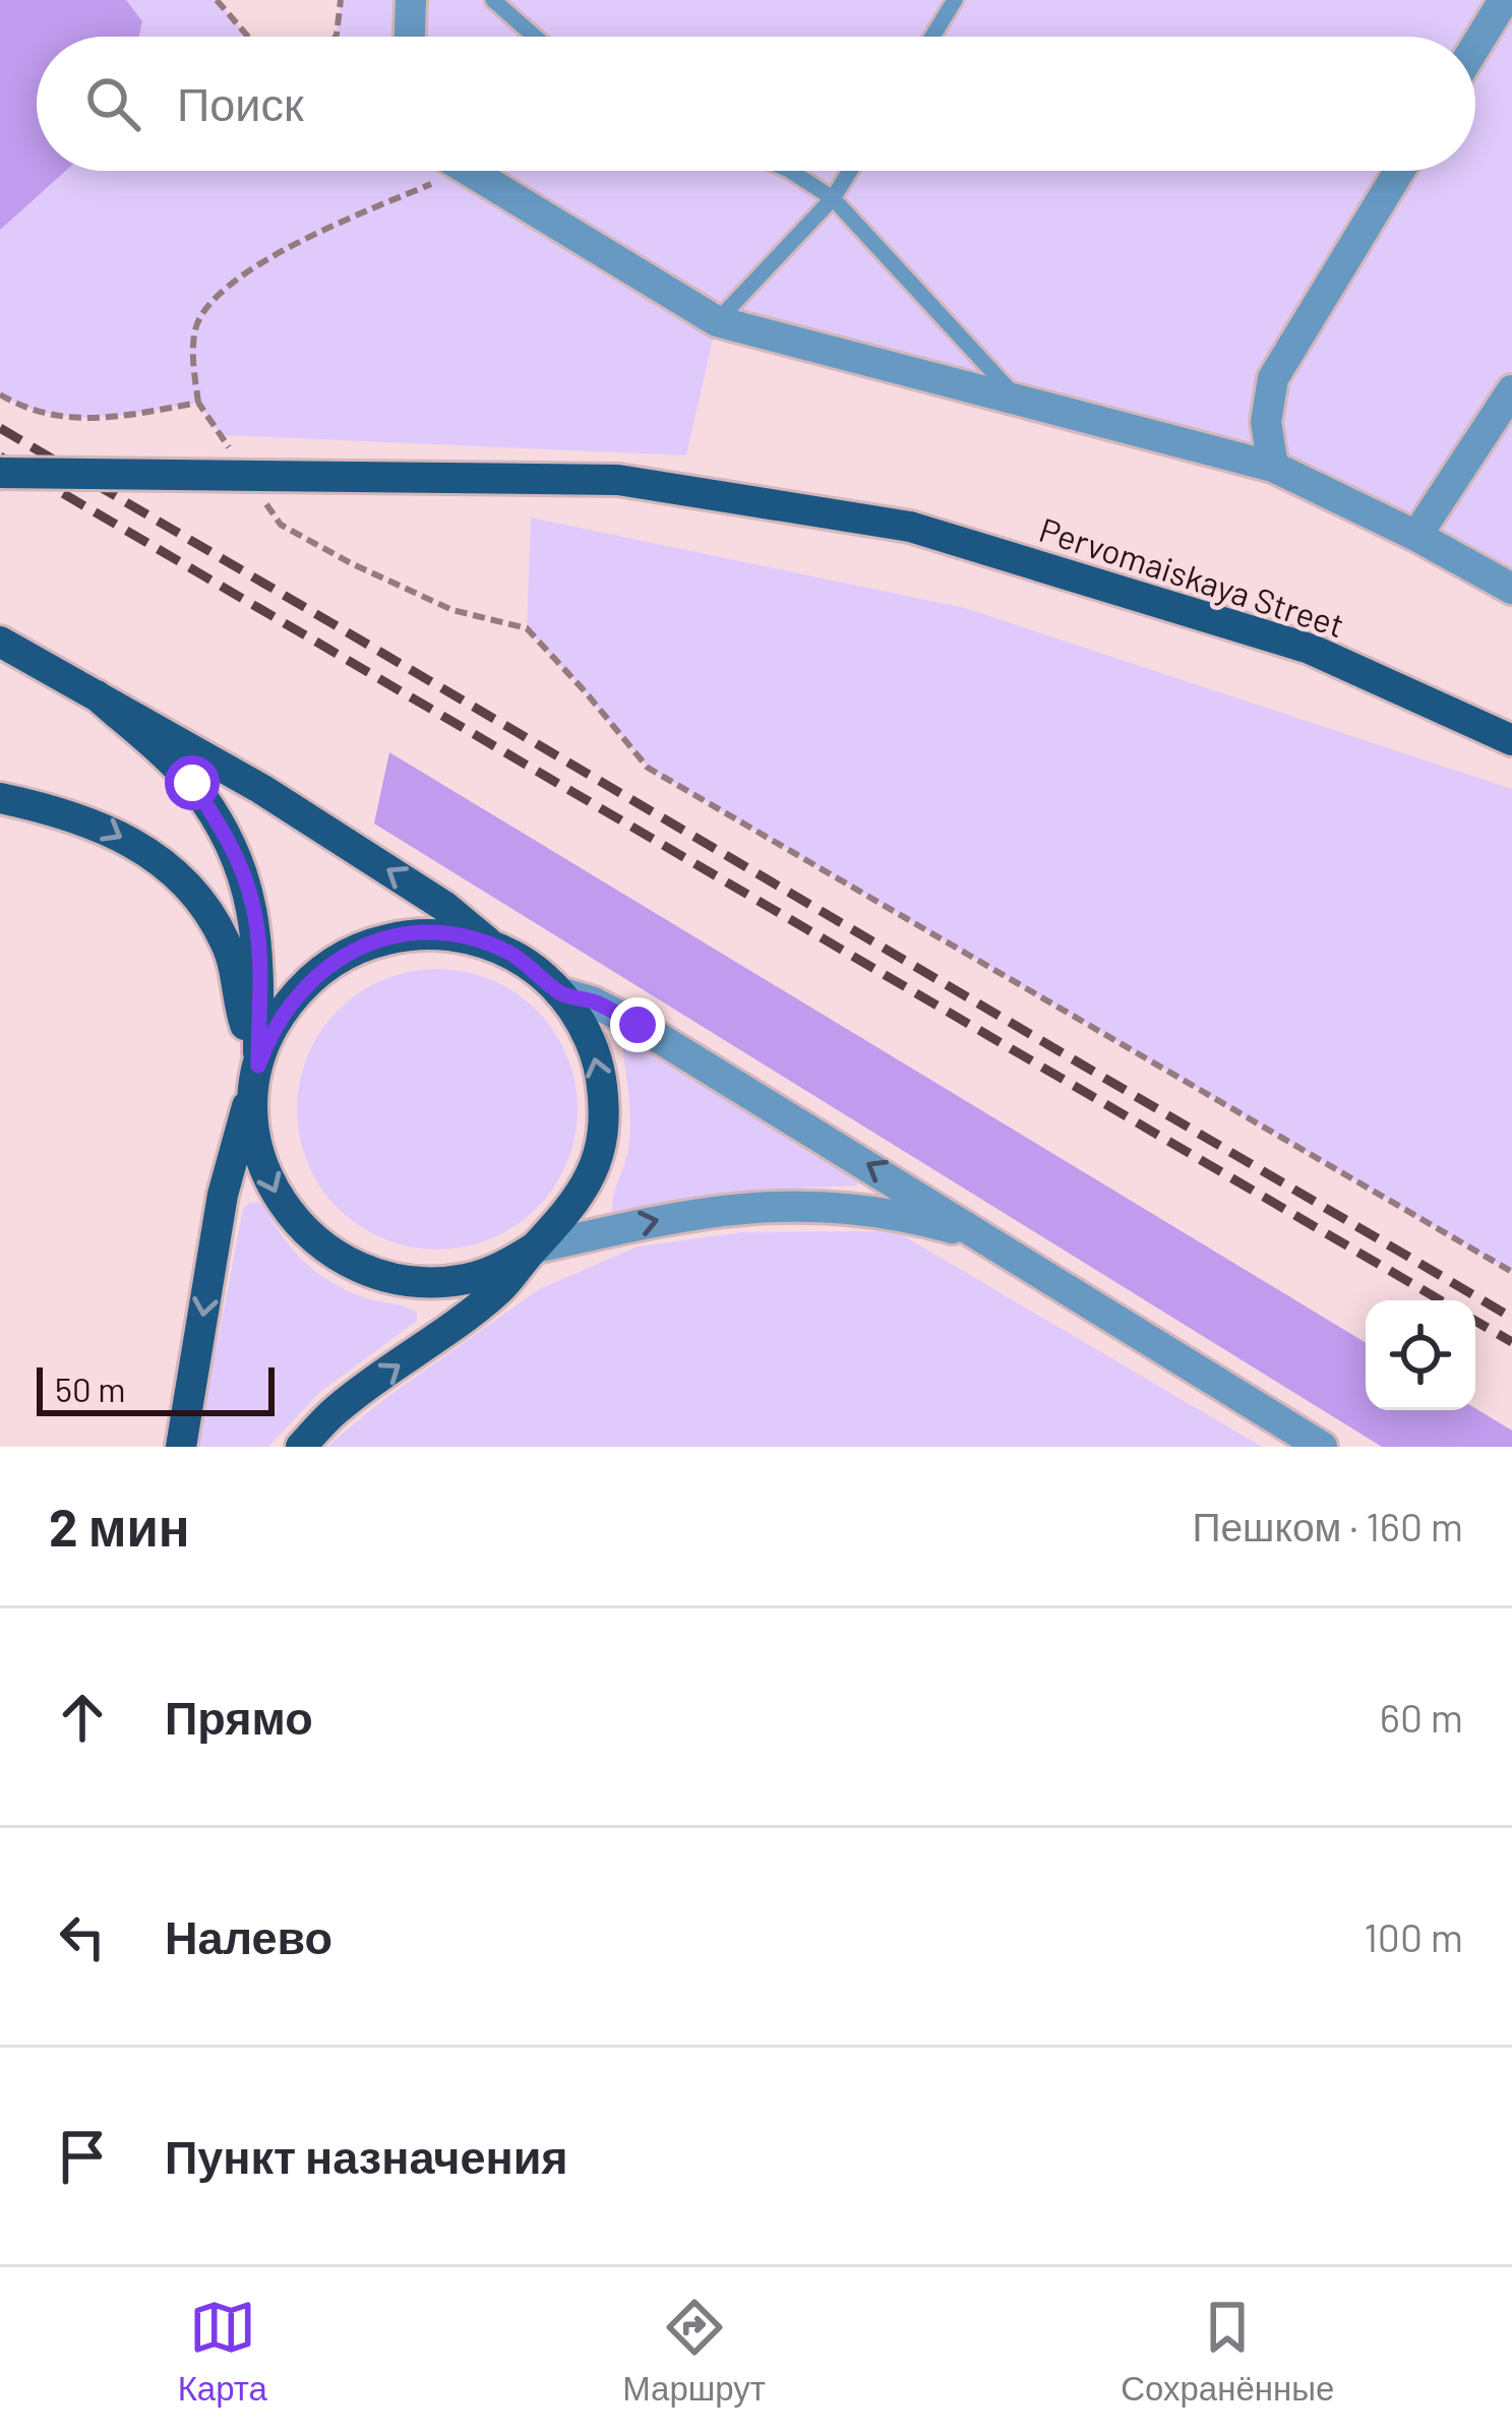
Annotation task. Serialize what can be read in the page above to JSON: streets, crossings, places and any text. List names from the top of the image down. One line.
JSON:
{"streets":{"main road":["Pervomaiskaya Street"]},"scale_bar":"50 m","page":{"search":"Поиск","scale":"50 m","heading":["2 мин","Пешком · 160 m"],"list":[["Прямо","60 m"],["Налево","100 m"],"Пункт назначения"],"nav":["Карта","Маршрут","Сохранённые"]}}
